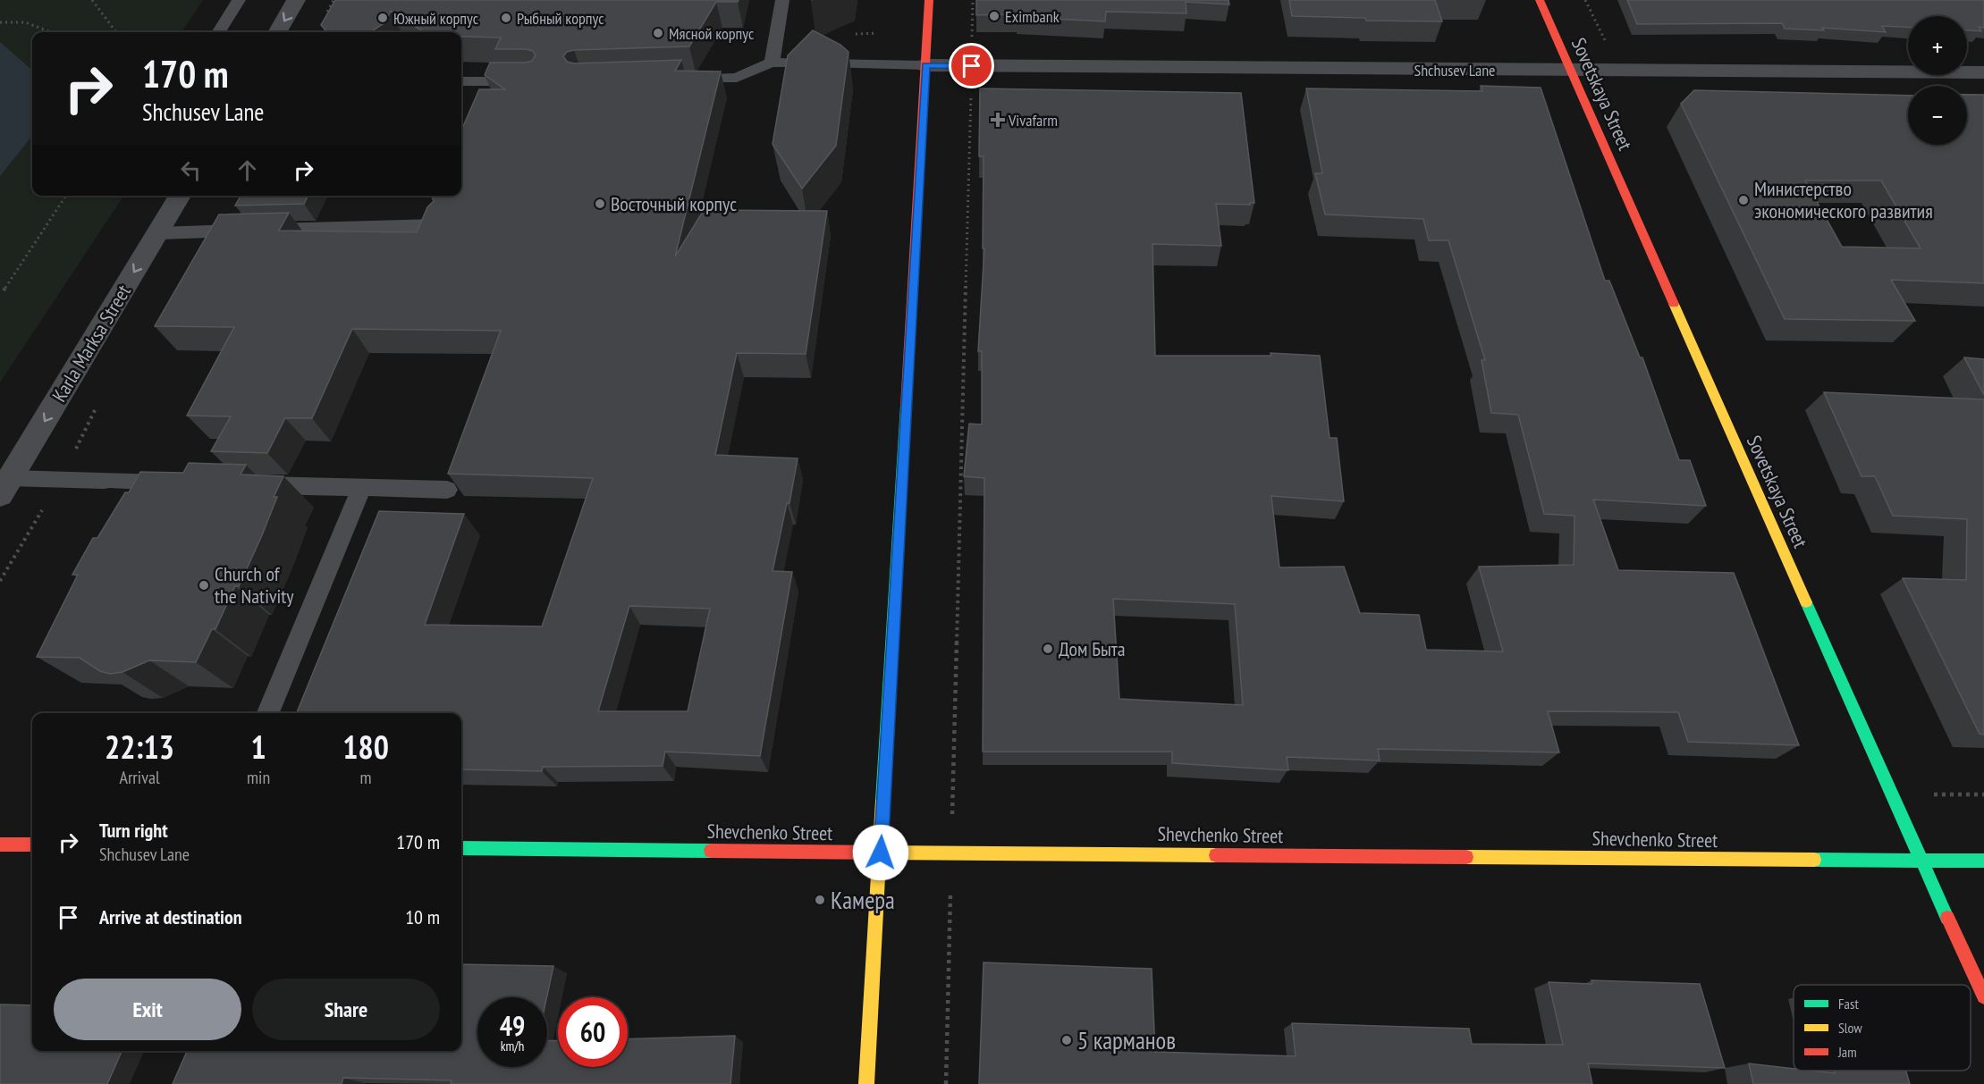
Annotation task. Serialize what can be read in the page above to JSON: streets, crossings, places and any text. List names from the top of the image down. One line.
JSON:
{"streets":{"main road":["Sovetskaya Street","Shevchenko Street"],"street":["Shchusev Lane","Karla Marksa Street"]},"crossings":[["Shchusev Lane","Sovetskaya Street"],["Sovetskaya Street","Shevchenko Street"]],"one_way":["Karla Marksa Street"],"places":{"other":["Eximbank","Южный корпус","Рыбный корпус","Мясной корпус","Министерство экономического развития","Восточный корпус","Church of the Nativity","Дом Быта","Камера","5 карманов"],"health":["Vivafarm"]},"legend":["Fast","Slow","Jam"],"page":{"map_buttons":["+","−"],"turn":["170 m","Shchusev Lane"],"eta":["22:13","Arrival","1","min","180","m"],"list":[{"name":"Turn right","note":"Shchusev Lane","value":"170 m"},{"name":"Arrive at destination","value":"10 m"}],"buttons":["Exit","Share"],"speed":"49 km/h","limit":"60"}}
